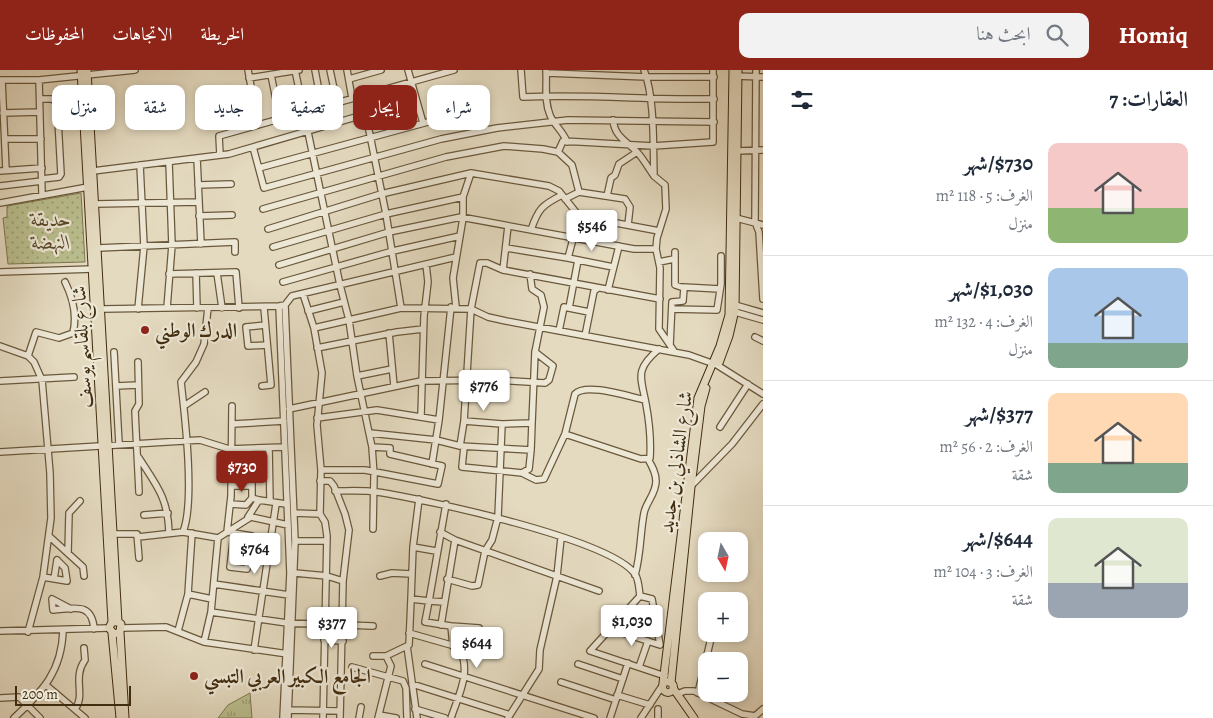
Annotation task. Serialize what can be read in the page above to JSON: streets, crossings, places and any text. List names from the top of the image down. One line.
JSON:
{"streets":{"main road":["شارع بلقاسم يوسف","شارع الشاذلي بن جديد"]},"parks":["حديقة النهضة"],"places":["الدرك الوطني","الجامع الكبير العربي التبسي"],"scale_bar":"200 m","north":"bottom","page":{"header":"Homiq","search":"ابحث هنا","nav":["الخريطة","الاتجاهات","المحفوظات"],"heading":"العقارات: 7","chip":["شراء","إيجار","تصفية","جديد","شقة","منزل"],"list":[{"name":"$730/شهر","note":"الغرف: 5 · 118 m² · منزل"},{"name":"$1,030/شهر","note":"الغرف: 4 · 132 m² · منزل"},{"name":"$377/شهر","note":"الغرف: 2 · 56 m² · شقة"},{"name":"$644/شهر","note":"الغرف: 3 · 104 m² · شقة"}],"price":["$546","$776","$730","$764","$1,030","$377","$644"],"map_buttons":["+","−"],"scale":"200 m"}}
